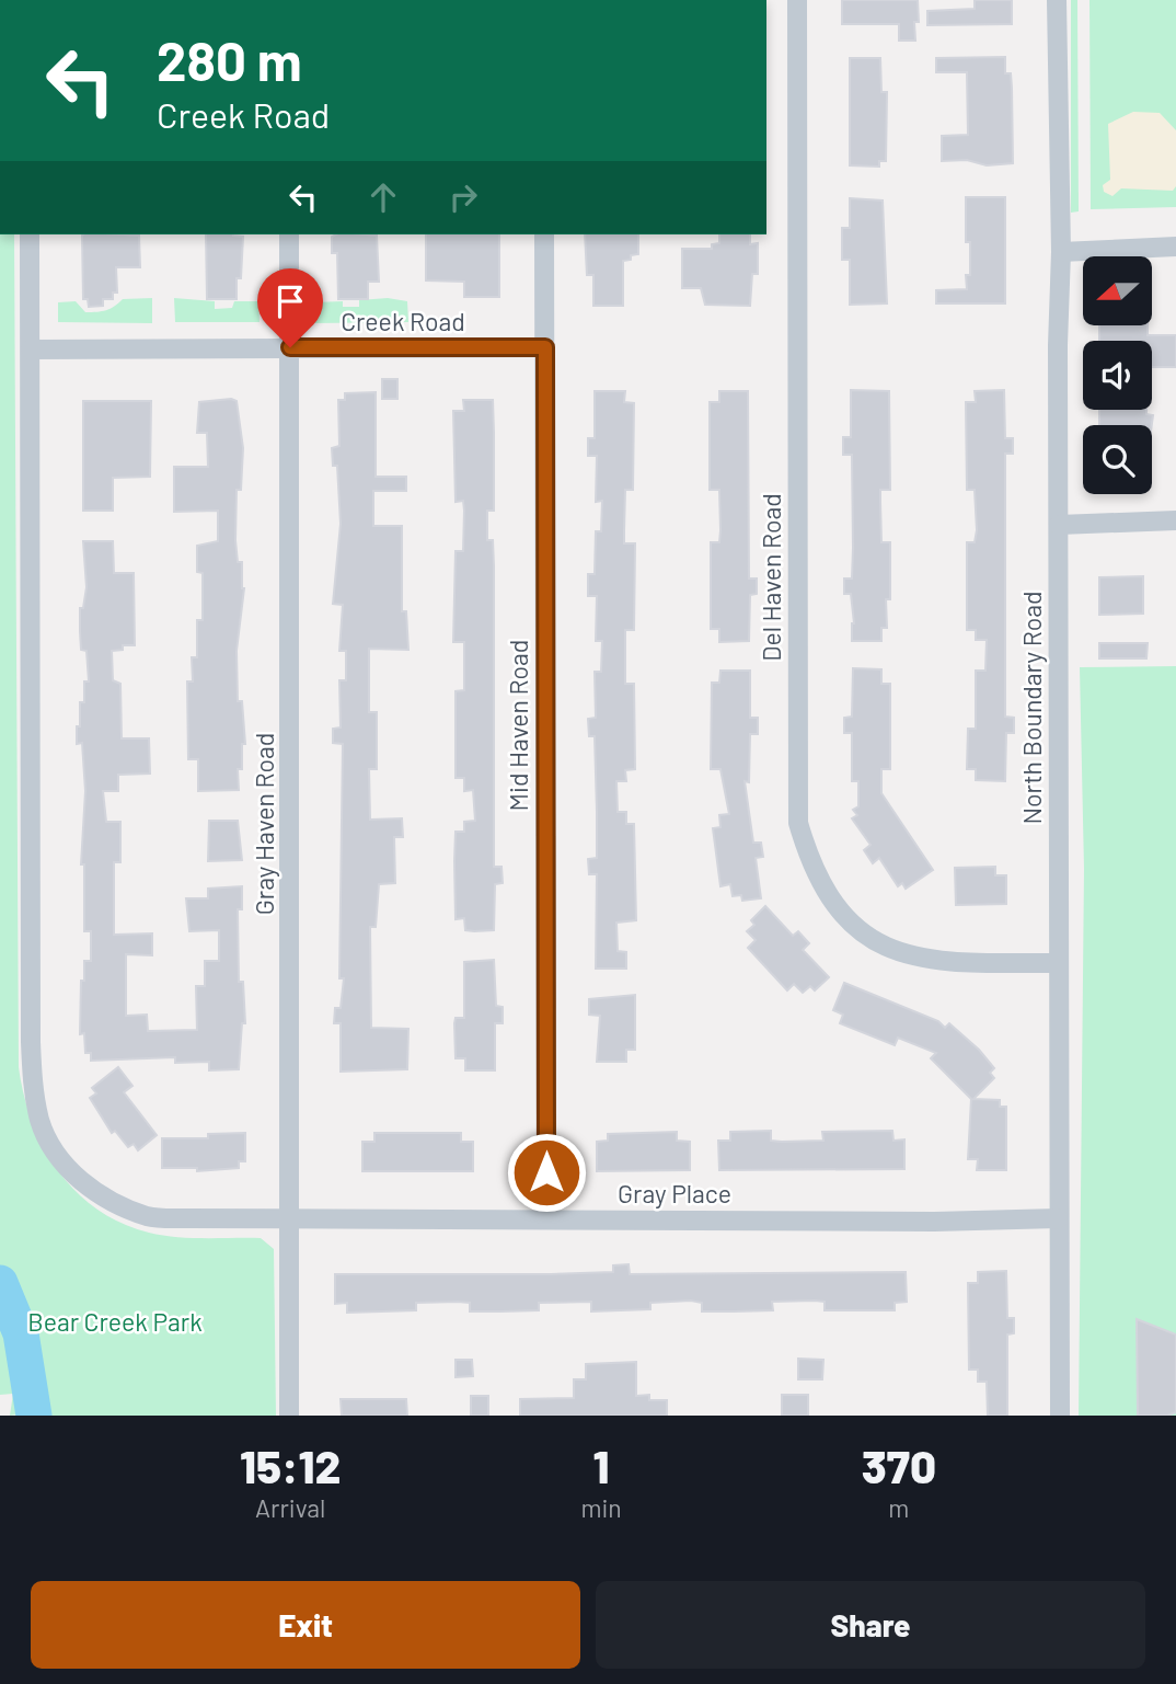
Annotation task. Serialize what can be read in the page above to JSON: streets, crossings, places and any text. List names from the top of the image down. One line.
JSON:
{"streets":{"street":["Creek Road","Del Haven Road","North Boundary Road","Mid Haven Road","Gray Haven Road","Gray Place"]},"crossings":[["Creek Road","Mid Haven Road"],["Creek Road","Gray Haven Road"],["Creek Road","Gray Place"],["Del Haven Road","North Boundary Road"],["North Boundary Road","Gray Place"],["Mid Haven Road","Gray Place"],["Gray Haven Road","Gray Place"]],"parks":["Bear Creek Park"],"north":"left","page":{"turn":["280 m","Creek Road"],"eta":["15:12","Arrival","1","min","370","m"],"buttons":["Exit","Share"]}}
